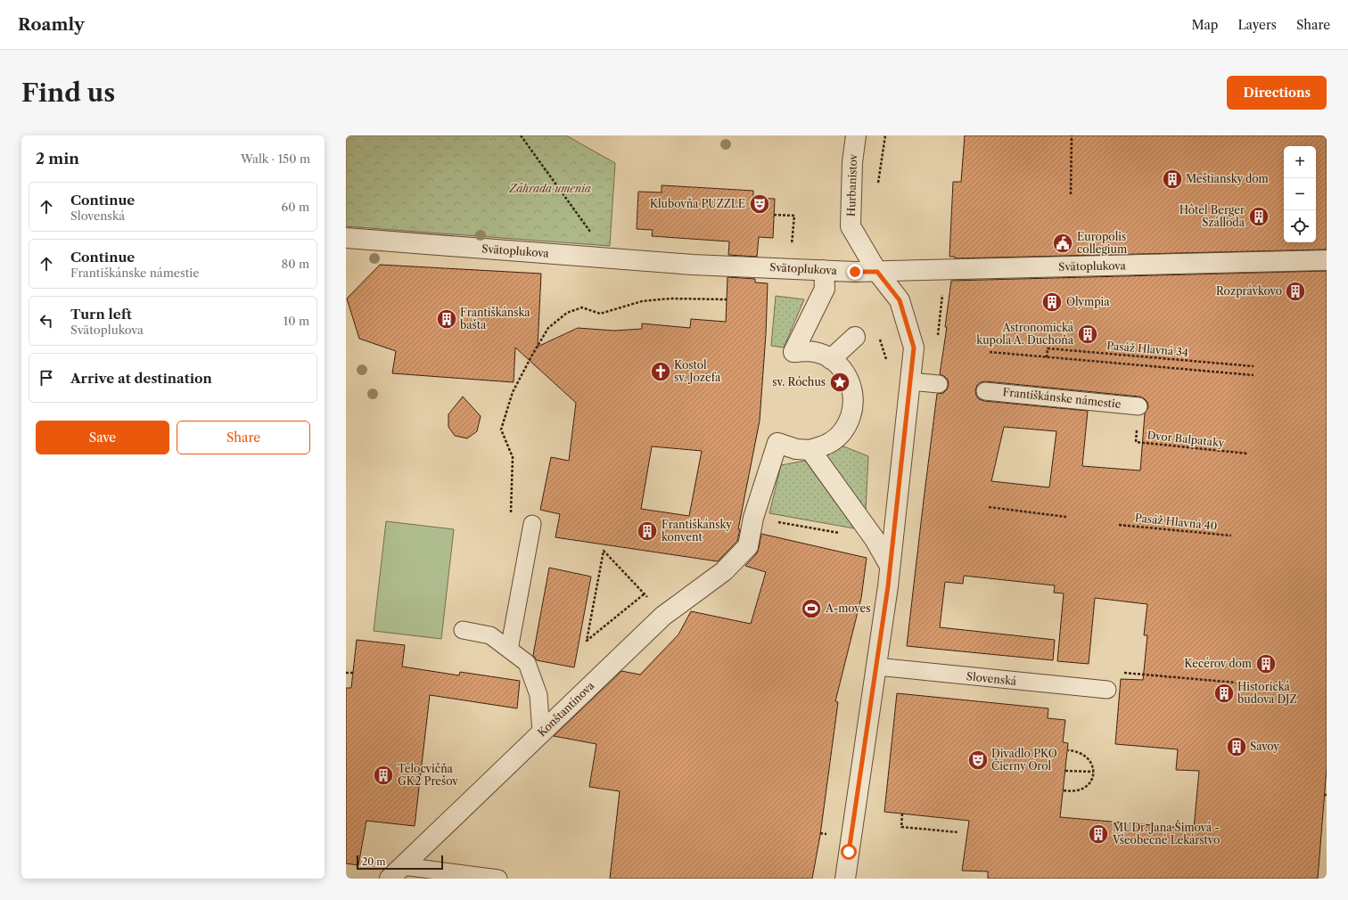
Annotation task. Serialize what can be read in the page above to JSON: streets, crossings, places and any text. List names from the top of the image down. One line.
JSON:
{"streets":{"street":["Hurbanistov","Svätoplukova","Konštantínova"],"lane":["Františkánske námestie","Slovenská"],"path":["Pasáž Hlavná 34","Dvor Balpataky","Pasáž Hlavná 40"]},"crossings":[["Hurbanistov","Svätoplukova"],["Františkánske námestie","Dvor Balpataky"]],"parks":["Záhrada umenia"],"places":{"building":["Meštiansky dom","Hôtel Berger Szálloda","Rozprávkovo","Olympia","Františkánska bašta","Astronomická kupola A. Duchoňa","Františkánsky konvent","Kecérov dom","Historická budova DJZ","Savoy","Telocvičňa GK2 Prešov","MUDr. Jana Šimová - Všeobecné Lekárstvo"],"theatre":["Klubovňa PUZZLE","Divadlo PKO Čierny Orol"],"public building":["Europolis collegium"],"church":["Kostol sv. Jozefa"],"place":["sv. Róchus"],"sports":["A-moves"]},"scale_bar":"20 m","page":{"header":"Roamly","nav":["Map","Layers","Share"],"buttons":["Directions",["Save","Share"]],"title":"Find us","heading":["2 min","Walk · 150 m"],"map_buttons":["+","−"],"list":[["Continue","Slovenská","60 m"],["Continue","Františkánske námestie","80 m"],["Turn left","Svätoplukova","10 m"],"Arrive at destination"],"scale":"20 m"}}
